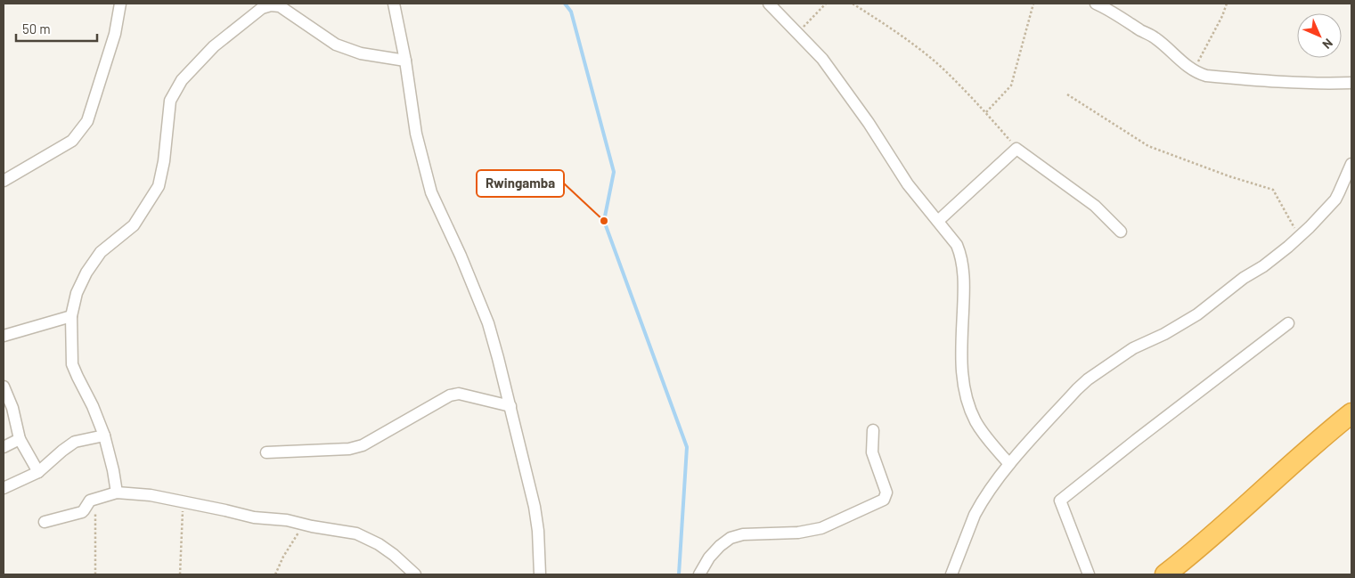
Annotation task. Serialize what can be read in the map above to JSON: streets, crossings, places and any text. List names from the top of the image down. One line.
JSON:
{"places":["Rwingamba"],"scale_bar":"50 m","north":"bottom right"}
